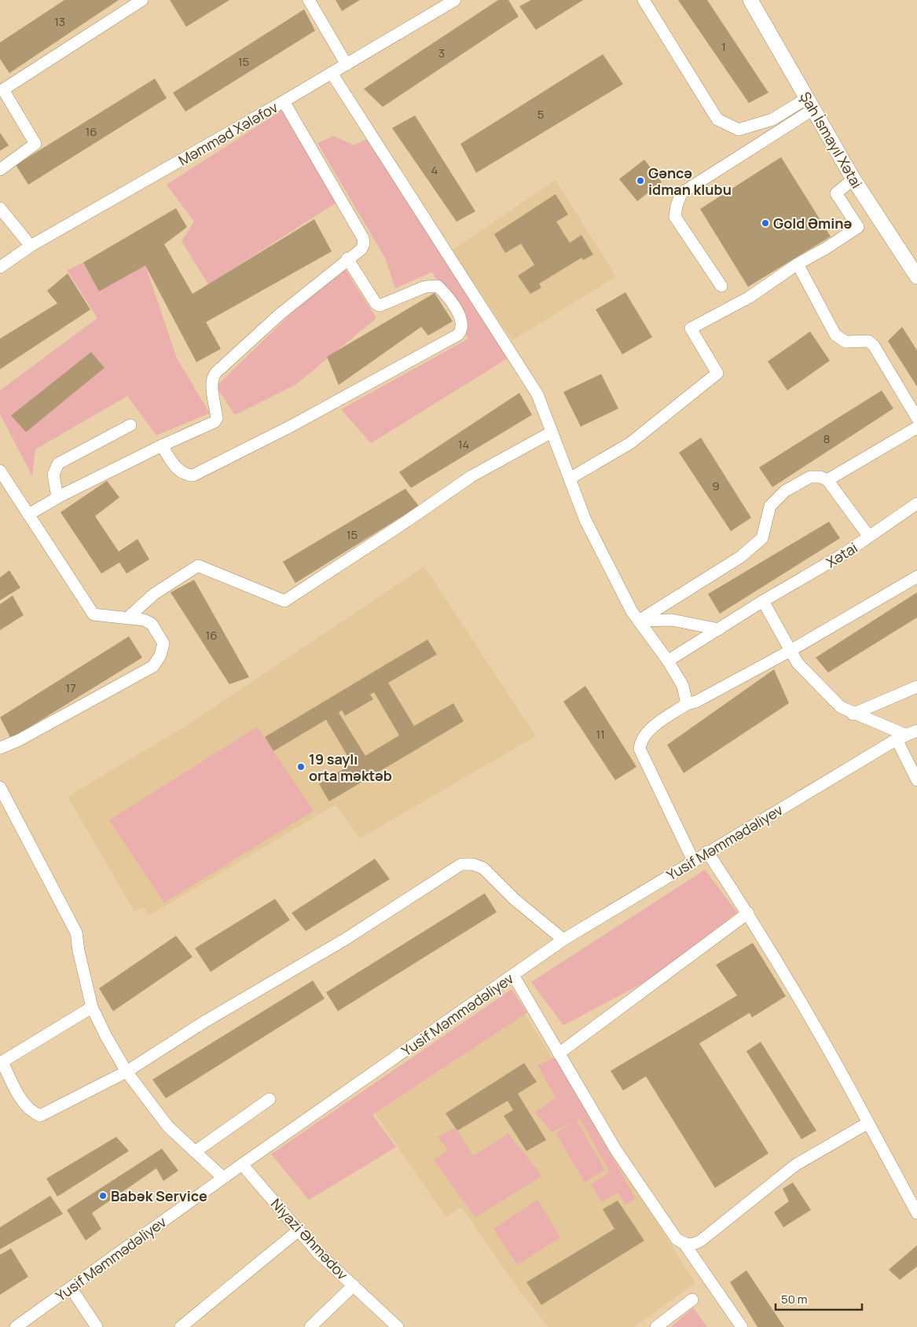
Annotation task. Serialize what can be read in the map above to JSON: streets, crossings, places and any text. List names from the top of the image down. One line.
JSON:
{"streets":{"main road":["Şah İsmayıl Xətai"],"street":["Məmməd Xələfov","Xətai","Yusif Məmmədəliyev","Niyazi Əhmədov"]},"crossings":[["Yusif Məmmədəliyev","Niyazi Əhmədov"]],"places":["Gəncə idman klubu","Gold Əminə","19 saylı orta məktəb","Babək Service"],"house_numbers":["13","1","3","15","5","16","4","8","14","9","15","16","17","11"],"scale_bar":"50 m"}
